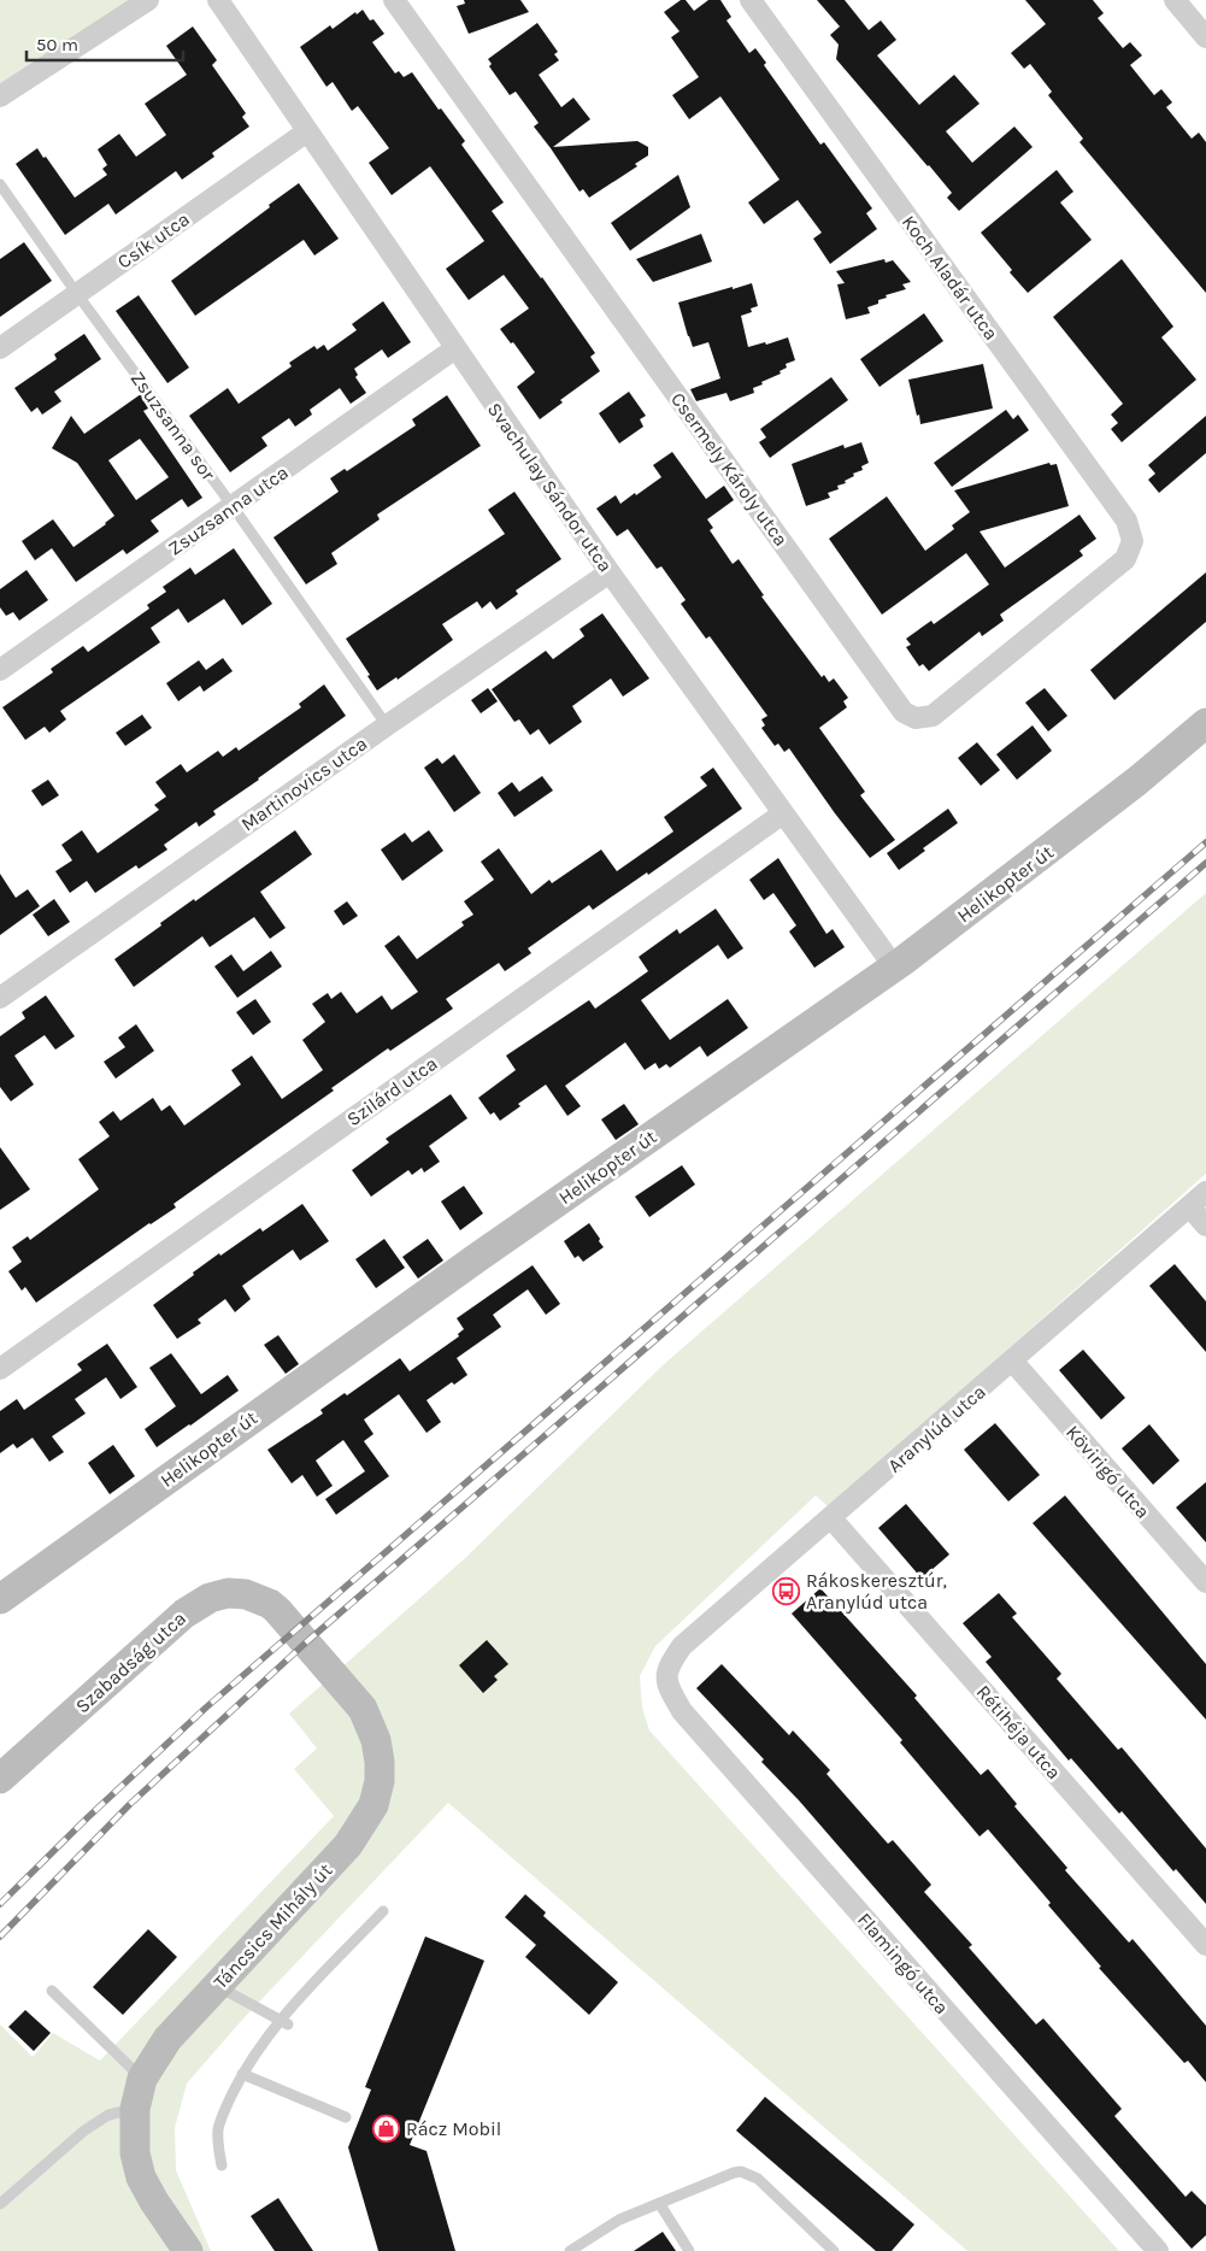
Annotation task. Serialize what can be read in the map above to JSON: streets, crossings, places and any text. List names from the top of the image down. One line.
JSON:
{"streets":{"street":["Csík utca","Koch Aladár utca","Csermely Károly utca","Svachulay Sándor utca","Zsuzsanna utca","Martinovics utca","Helikopter út","Szilárd utca","Aranylúd utca","Kövirigó utca","Szabadság utca","Rétihéja utca","Táncsics Mihály út","Flamingó utca"],"lane":["Zsuzsanna sor"]},"crossings":[["Csík utca","Zsuzsanna sor"],["Csík utca","Svachulay Sándor utca"],["Koch Aladár utca","Csermely Károly utca"],["Zsuzsanna sor","Zsuzsanna utca"],["Zsuzsanna sor","Martinovics utca"],["Svachulay Sándor utca","Zsuzsanna utca"],["Svachulay Sándor utca","Martinovics utca"],["Svachulay Sándor utca","Helikopter út"],["Svachulay Sándor utca","Szilárd utca"],["Aranylúd utca","Kövirigó utca"],["Aranylúd utca","Rétihéja utca"],["Aranylúd utca","Flamingó utca"],["Szabadság utca","Táncsics Mihály út"]],"places":{"bus stop":["Rákoskeresztúr, Aranylúd utca"],"shop":["Rácz Mobil"]},"scale_bar":"50 m"}
